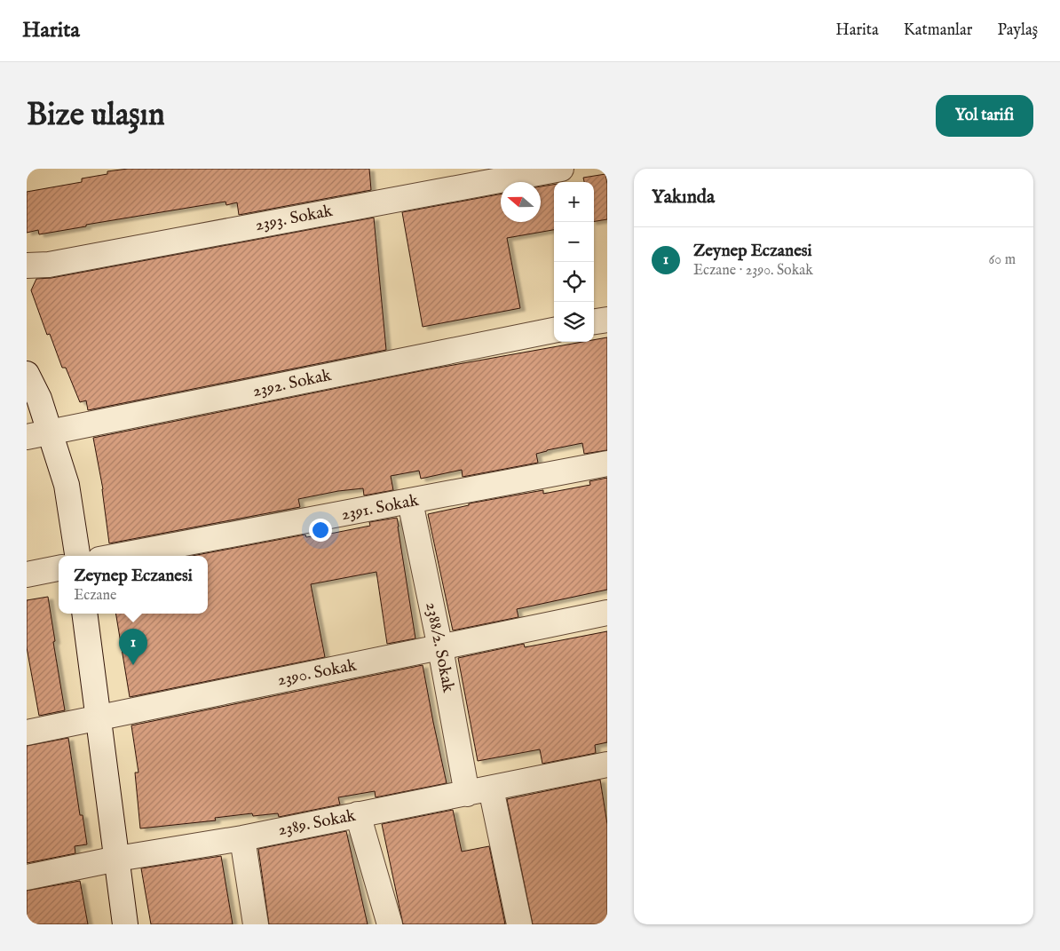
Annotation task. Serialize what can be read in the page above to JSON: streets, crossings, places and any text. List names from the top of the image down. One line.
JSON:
{"streets":{"street":["2393. Sokak","2392. Sokak","2391. Sokak","2388/2. Sokak","2390. Sokak","2389. Sokak"]},"crossings":[["2391. Sokak","2388/2. Sokak"],["2388/2. Sokak","2390. Sokak"],["2388/2. Sokak","2389. Sokak"]],"north":"left","page":{"header":"Harita","nav":["Harita","Katmanlar","Paylaş"],"buttons":"Yol tarifi","title":"Bize ulaşın","heading":"Yakında","map_buttons":["+","−"],"list":[{"mark":"1","name":"Zeynep Eczanesi","note":"Eczane · 2390. Sokak","value":"60 m"}],"popup":["Zeynep Eczanesi","Eczane"],"pins":"1"}}
